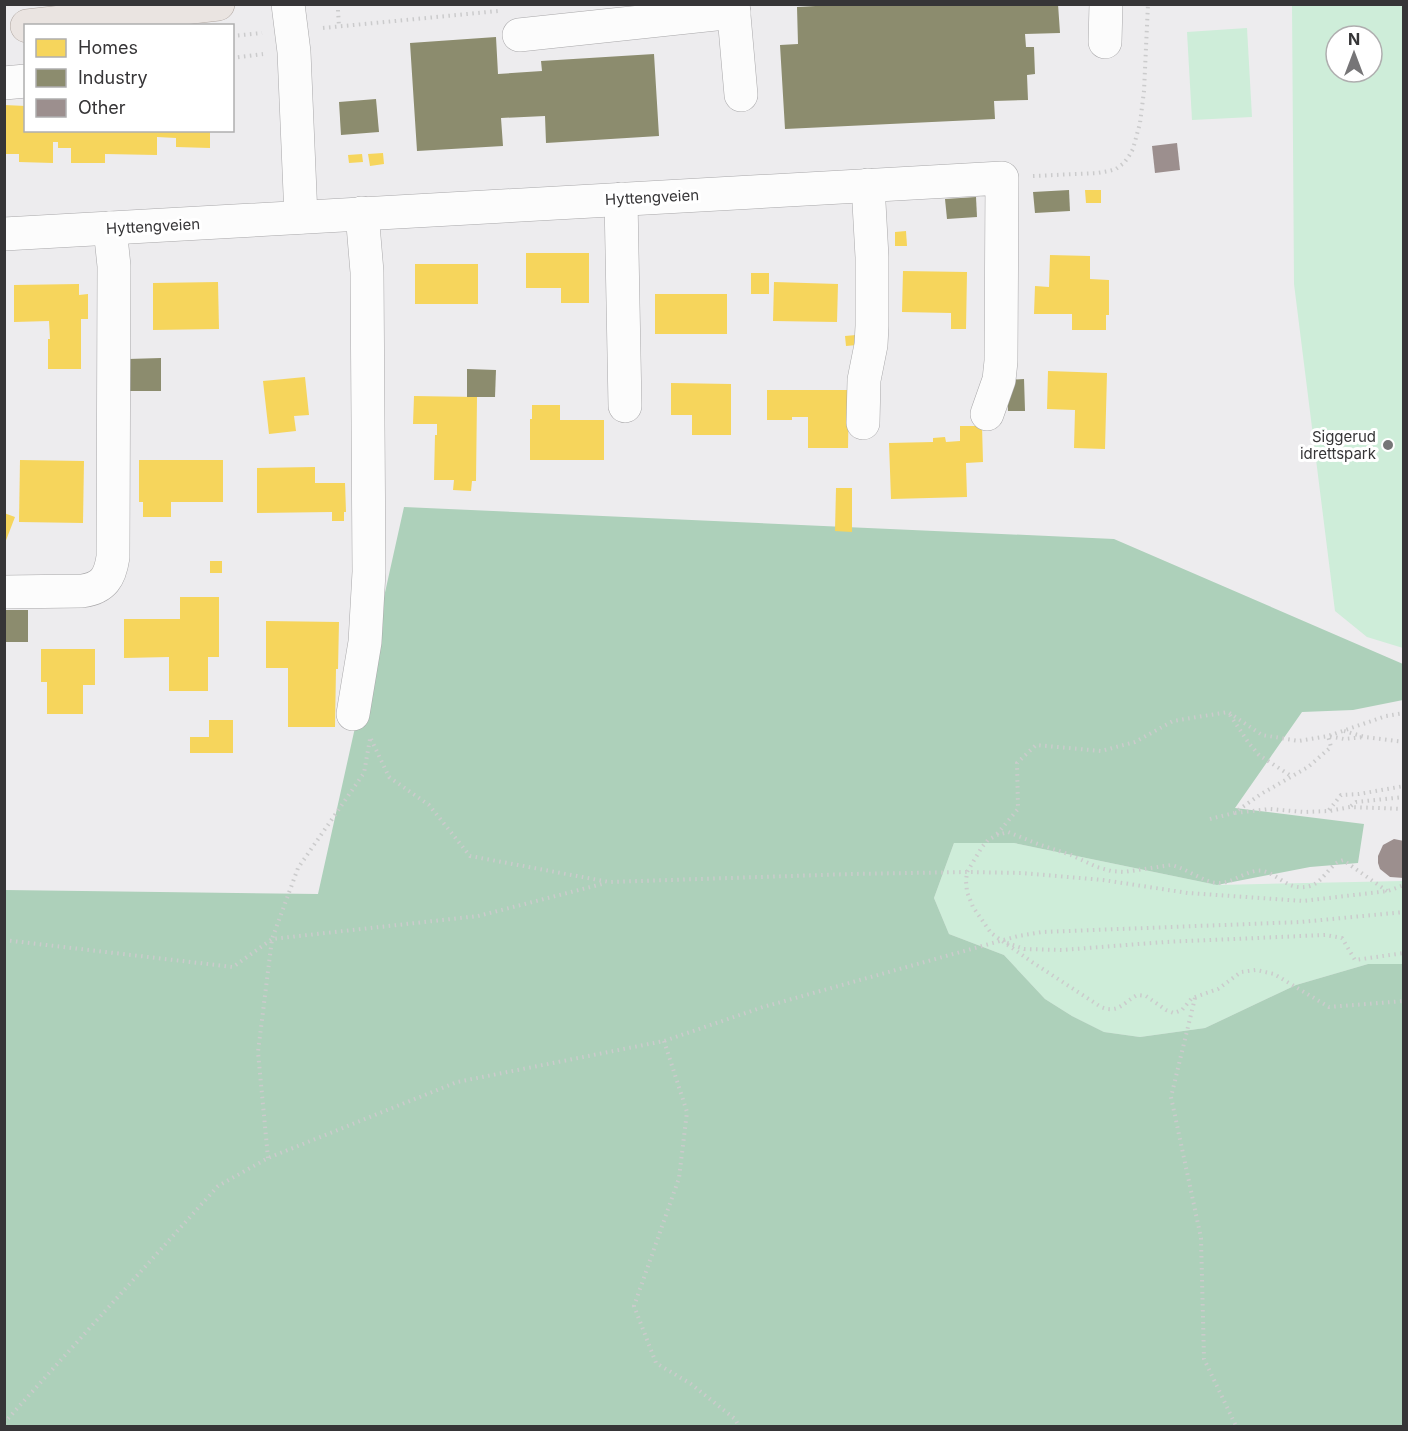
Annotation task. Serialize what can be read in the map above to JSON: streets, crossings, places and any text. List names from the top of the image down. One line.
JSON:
{"streets":{"street":["Hyttengveien"]},"places":["Siggerud idrettspark"],"legend":["Homes","Industry","Other"],"north":"top"}
